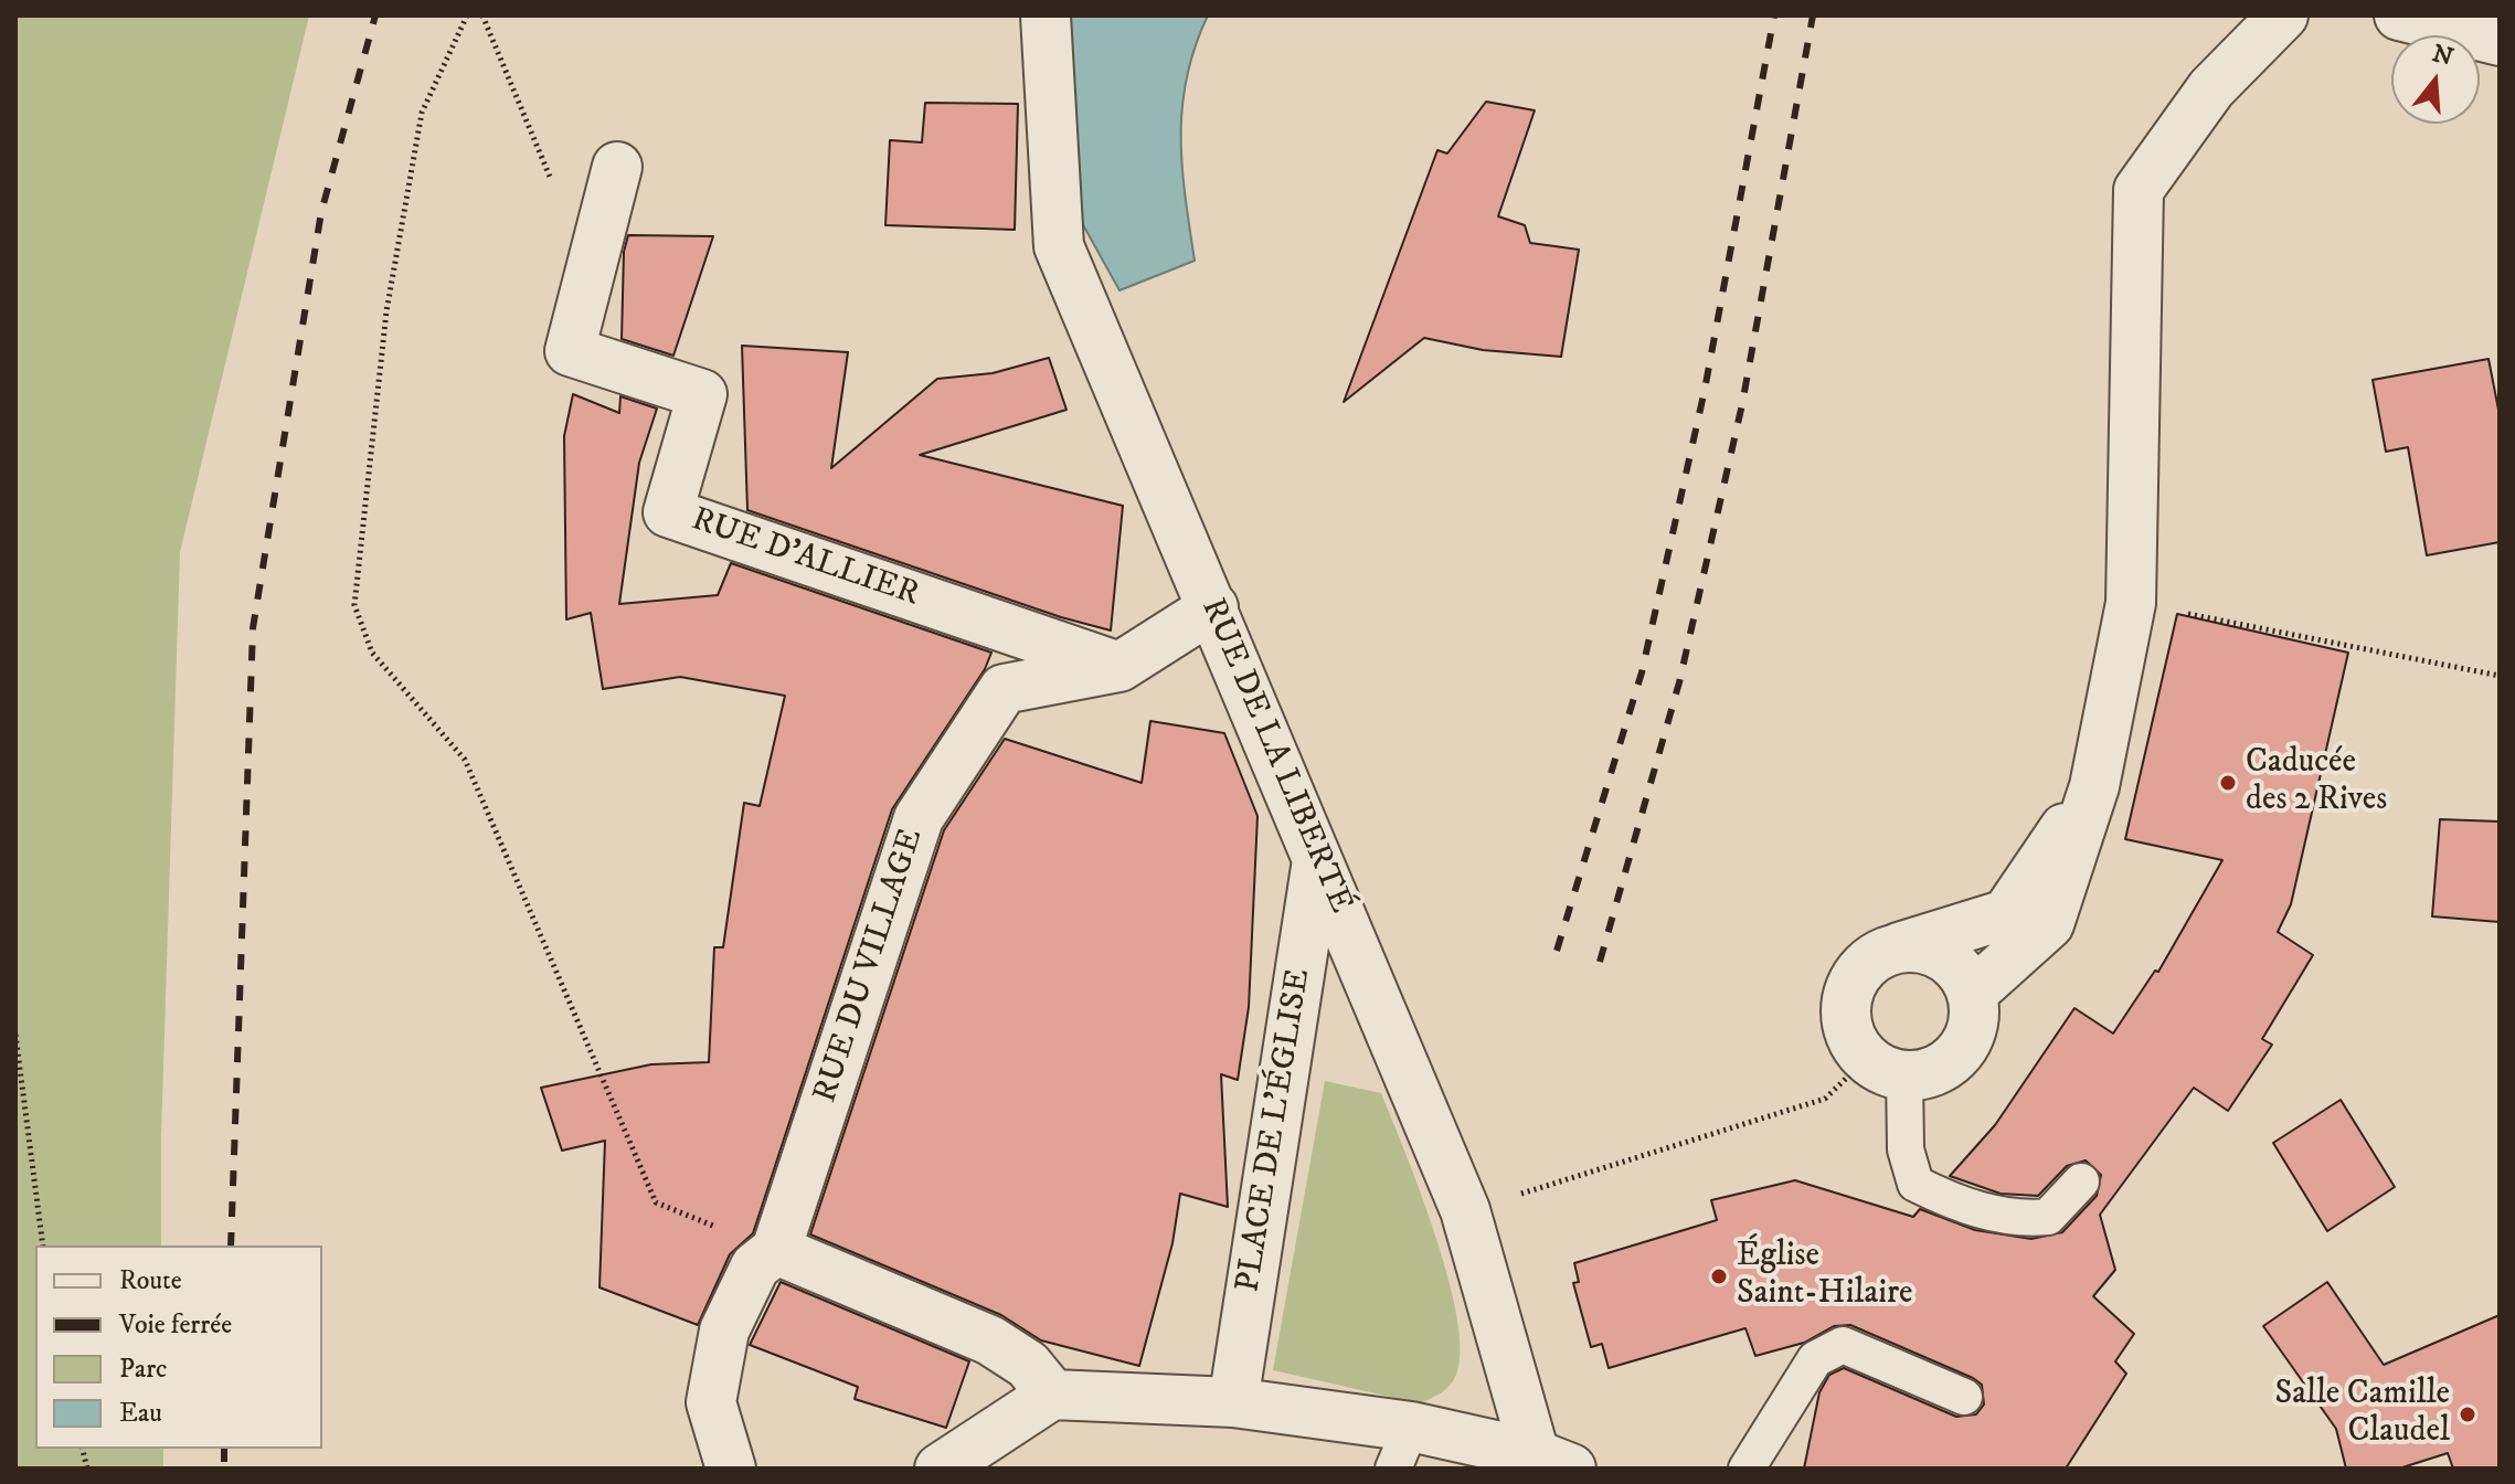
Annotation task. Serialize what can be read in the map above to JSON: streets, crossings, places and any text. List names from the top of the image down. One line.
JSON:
{"streets":{"street":["RUE D'ALLIER","RUE DE LA LIBERTÉ","RUE DU VILLAGE","PLACE DE L'ÉGLISE"]},"crossings":[["RUE D'ALLIER","RUE DU VILLAGE"],["RUE DE LA LIBERTÉ","RUE DU VILLAGE"],["RUE DE LA LIBERTÉ","PLACE DE L'ÉGLISE"]],"places":["Caducée des 2 Rives","Église Saint-Hilaire","Salle Camille Claudel"],"legend":["Route","Voie ferrée","Parc","Eau"],"north":"top"}
